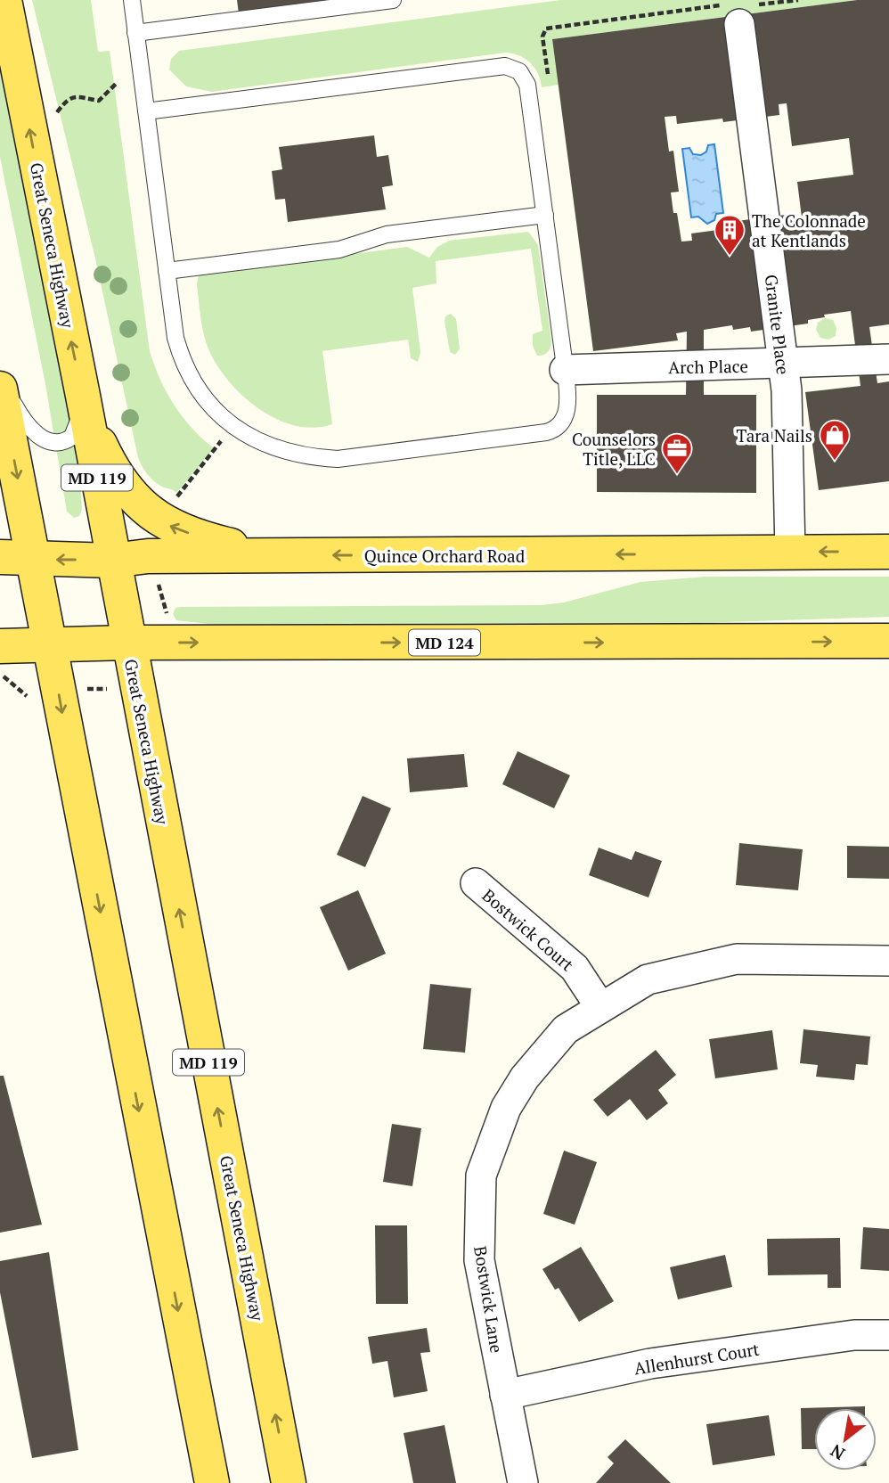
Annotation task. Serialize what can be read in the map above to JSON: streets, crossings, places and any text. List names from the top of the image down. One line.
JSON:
{"streets":{"main road":["Great Seneca Highway","MD 119","Quince Orchard Road","MD 124"],"street":["Granite Place","Arch Place","Bostwick Court","Bostwick Lane","Allenhurst Court"]},"crossings":[["Great Seneca Highway","Quince Orchard Road"],["Great Seneca Highway","MD 124"],["Granite Place","Arch Place"],["Granite Place","Quince Orchard Road"],["Bostwick Court","Bostwick Lane"],["Bostwick Lane","Allenhurst Court"]],"places":{"building":["The Colonnade at Kentlands"],"shop":["Tara Nails"],"office":["Counselors Title, LLC"]},"north":"bottom left"}
